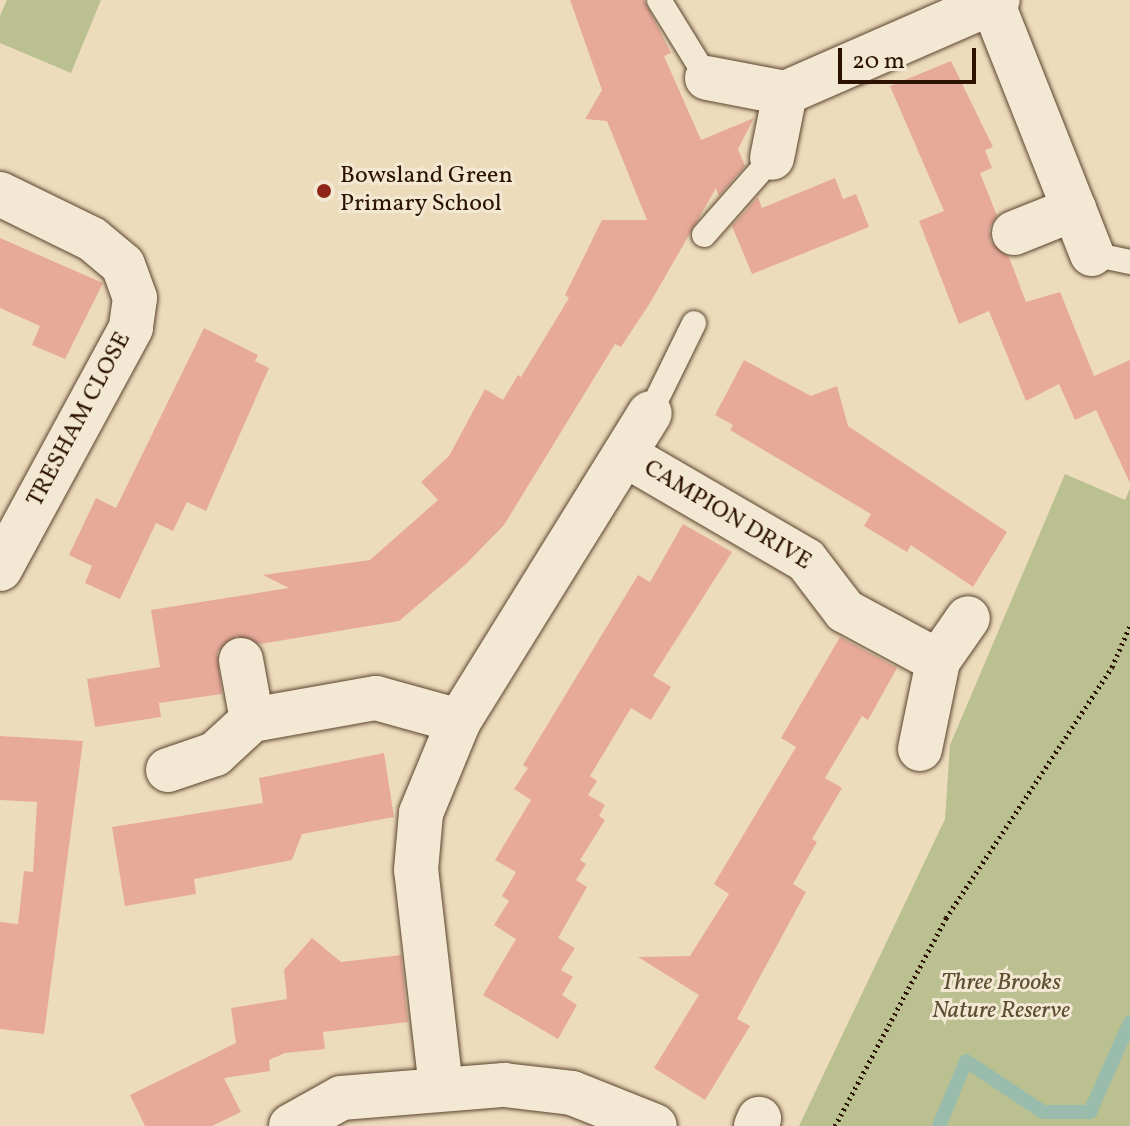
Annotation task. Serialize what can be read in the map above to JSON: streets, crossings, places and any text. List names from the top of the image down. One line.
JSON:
{"streets":{"street":["TRESHAM CLOSE","CAMPION DRIVE"]},"parks":["Three Brooks Nature Reserve"],"places":["Bowsland Green Primary School"],"scale_bar":"20 m"}
